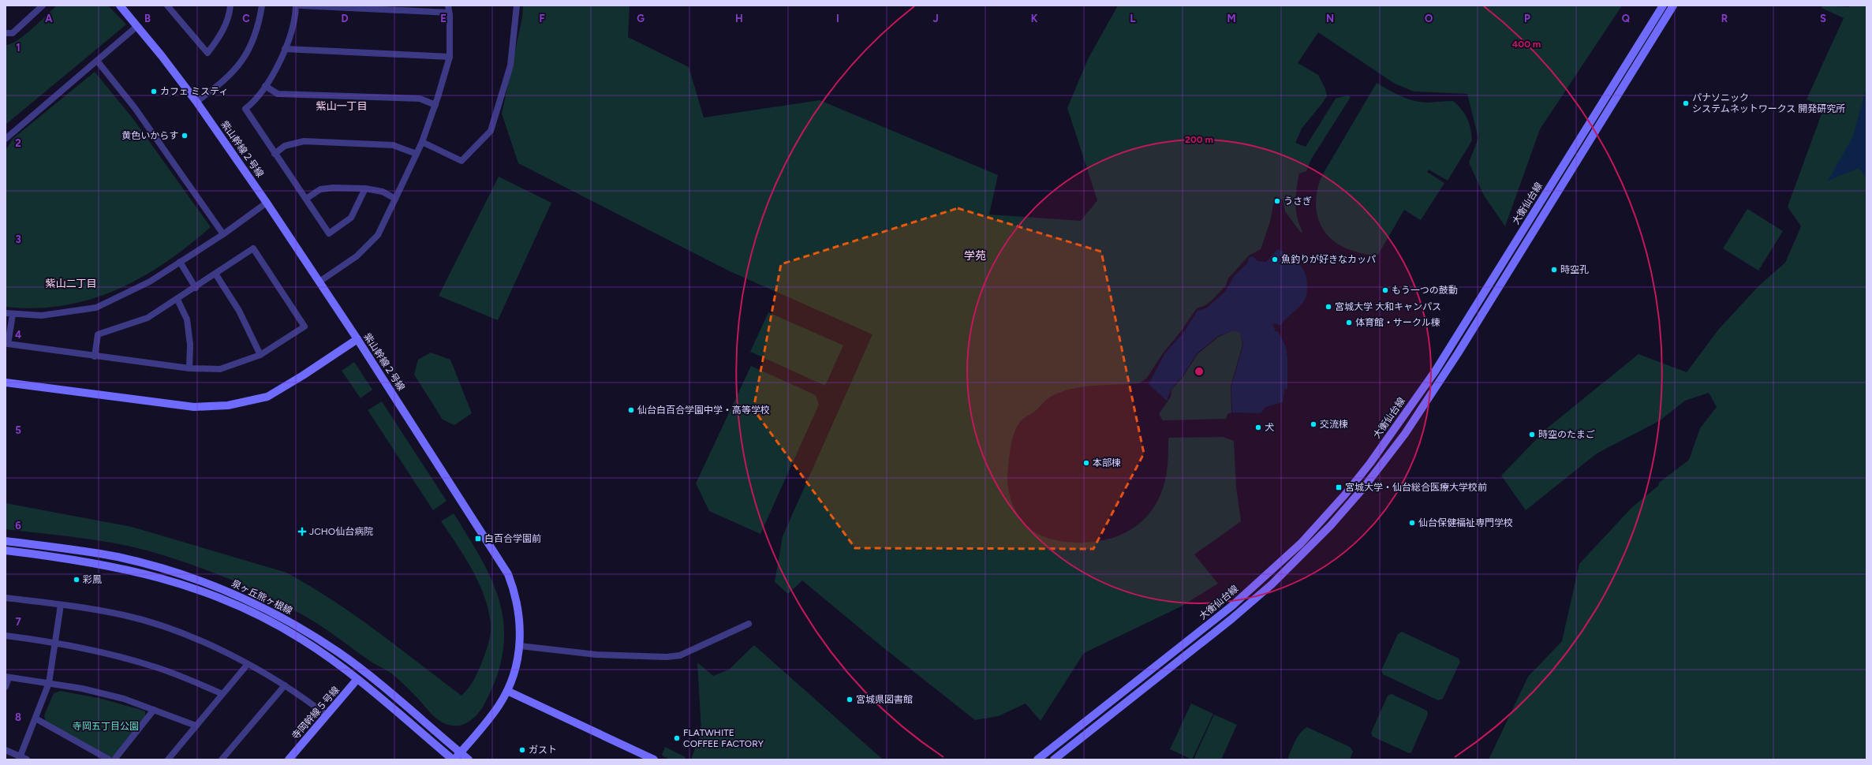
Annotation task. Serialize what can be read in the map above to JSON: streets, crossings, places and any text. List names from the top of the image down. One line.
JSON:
{"streets":{"main road":["紫山幹線２号線","大衡仙台線","泉ヶ丘熊ヶ根線","寺岡幹線５号線"]},"crossings":[["紫山幹線２号線","泉ヶ丘熊ヶ根線"],["泉ヶ丘熊ヶ根線","寺岡幹線５号線"]],"districts":["紫山一丁目","学苑","紫山二丁目"],"parks":["寺岡五丁目公園"],"places":{"other":["カフェ ミスティ","パナソニック システムネットワークス 開発研究所","黄色いからす","うさぎ","魚釣りが好きなカッパ","時空孔","もう一つの鼓動","宮城大学 大和キャンパス","体育館・サークル棟","仙台白百合学園中学・高等学校","交流棟","犬","時空のたまご","本部棟","仙台保健福祉専門学校","彩鳳","宮城県図書館","FLATWHITE COFFEE FACTORY","ガスト"],"transit":["宮城大学・仙台総合医療大学校前","白百合学園前"],"health":["JCHO仙台病院"]},"grid":{"columns":["A","B","C","D","E","F","G","H","I","J","K","L","M","N","O","P","Q","R","S"],"rows":["1","2","3","4","5","6","7","8"]},"rings":["400 m","200 m"]}
